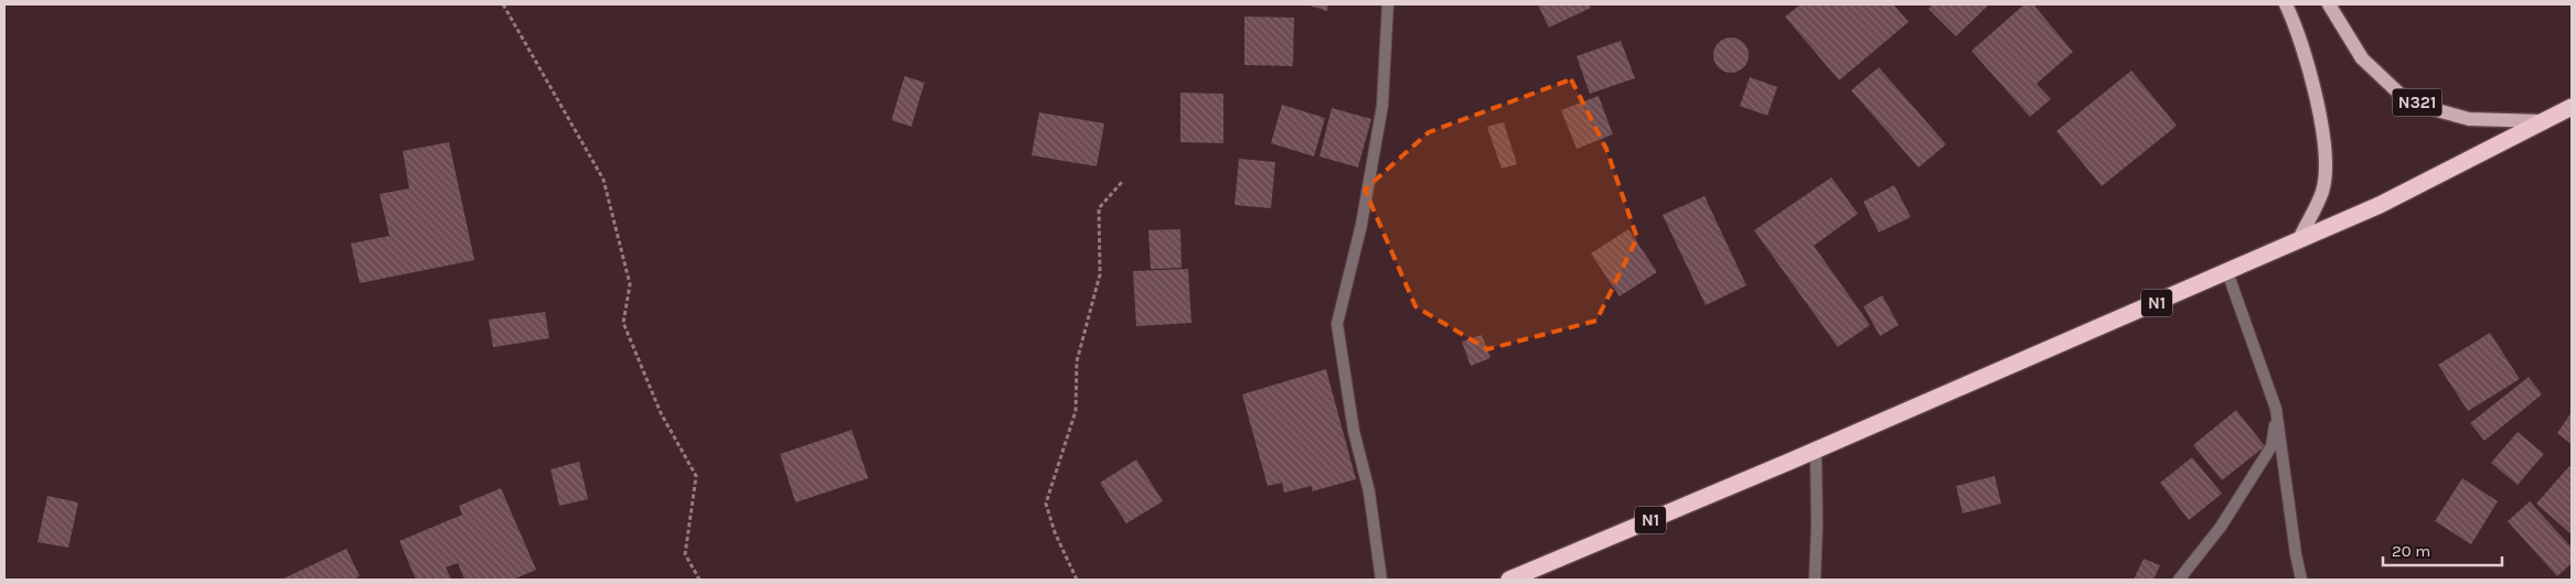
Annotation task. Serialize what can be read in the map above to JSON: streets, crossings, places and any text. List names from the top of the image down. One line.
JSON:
{"streets":{"highway":["N1"],"main road":["N321"]},"crossings":[["N321","N1"]],"scale_bar":"20 m"}
